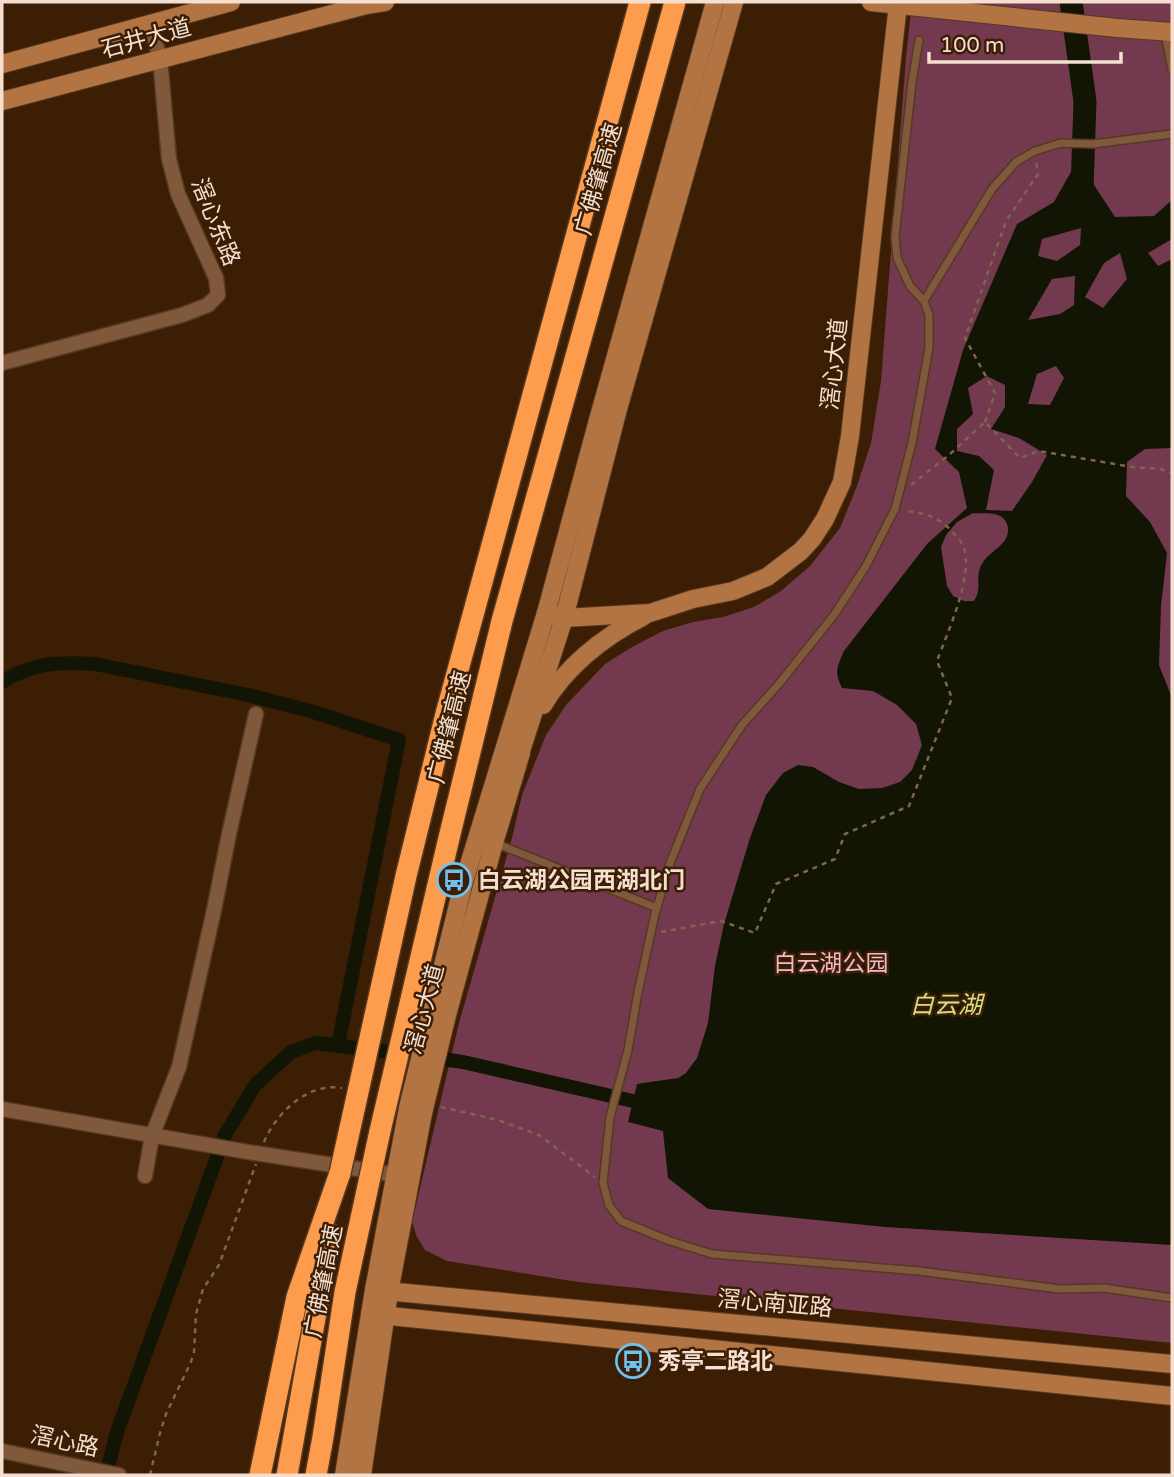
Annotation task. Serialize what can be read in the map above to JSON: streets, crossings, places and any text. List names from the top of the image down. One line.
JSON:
{"streets":{"highway":["广佛肇高速"],"street":["石井大道","滘心东路","滘心大道","滘心南亚路","滘心路"]},"crossings":[["石井大道","滘心东路"],["滘心大道","滘心南亚路"]],"water":["白云湖"],"parks":["白云湖公园"],"places":{"bus stop":["白云湖公园西湖北门","秀亭二路北"]},"scale_bar":"100 m"}
